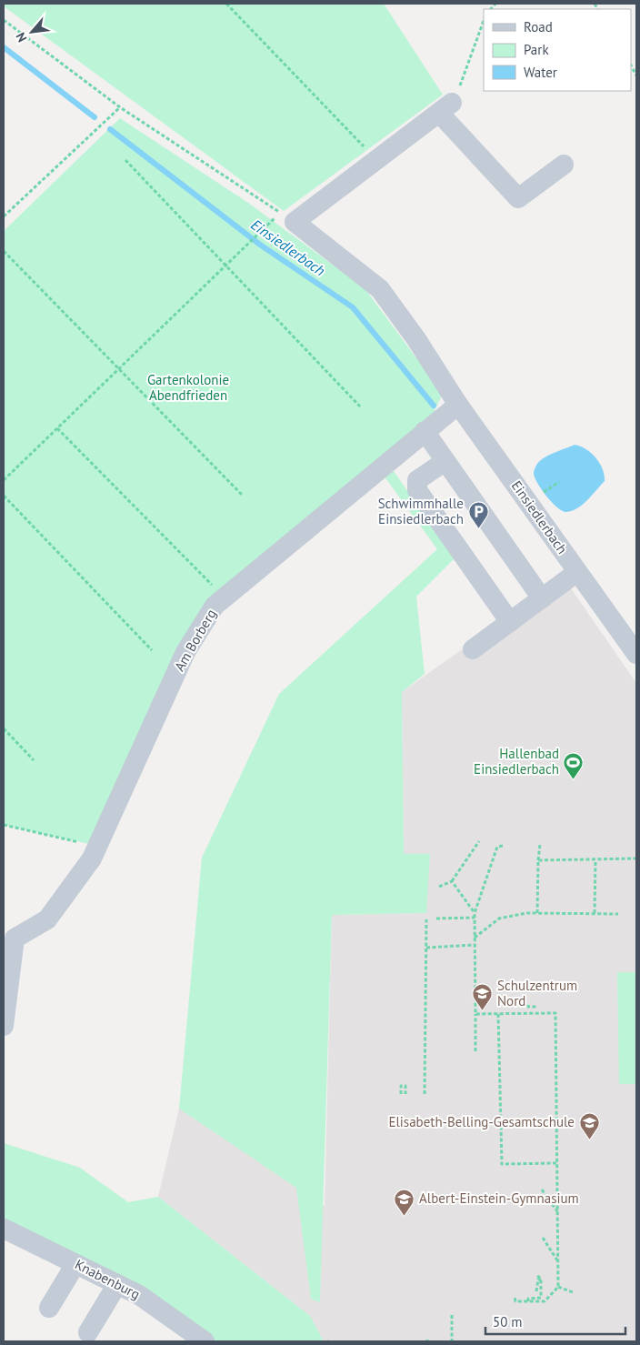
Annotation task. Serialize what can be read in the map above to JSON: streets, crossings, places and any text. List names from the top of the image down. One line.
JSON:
{"streets":{"street":["Einsiedlerbach","Am Borberg","Knabenburg"]},"crossings":[["Einsiedlerbach","Am Borberg"]],"water":["Einsiedlerbach"],"parks":["Gartenkolonie Abendfrieden"],"places":{"parking":["Schwimmhalle Einsiedlerbach"],"sports":["Hallenbad Einsiedlerbach"],"school or university":["Schulzentrum Nord","Elisabeth-Belling-Gesamtschule","Albert-Einstein-Gymnasium"]},"legend":["Road","Park","Water"],"scale_bar":"50 m","north":"bottom left"}
